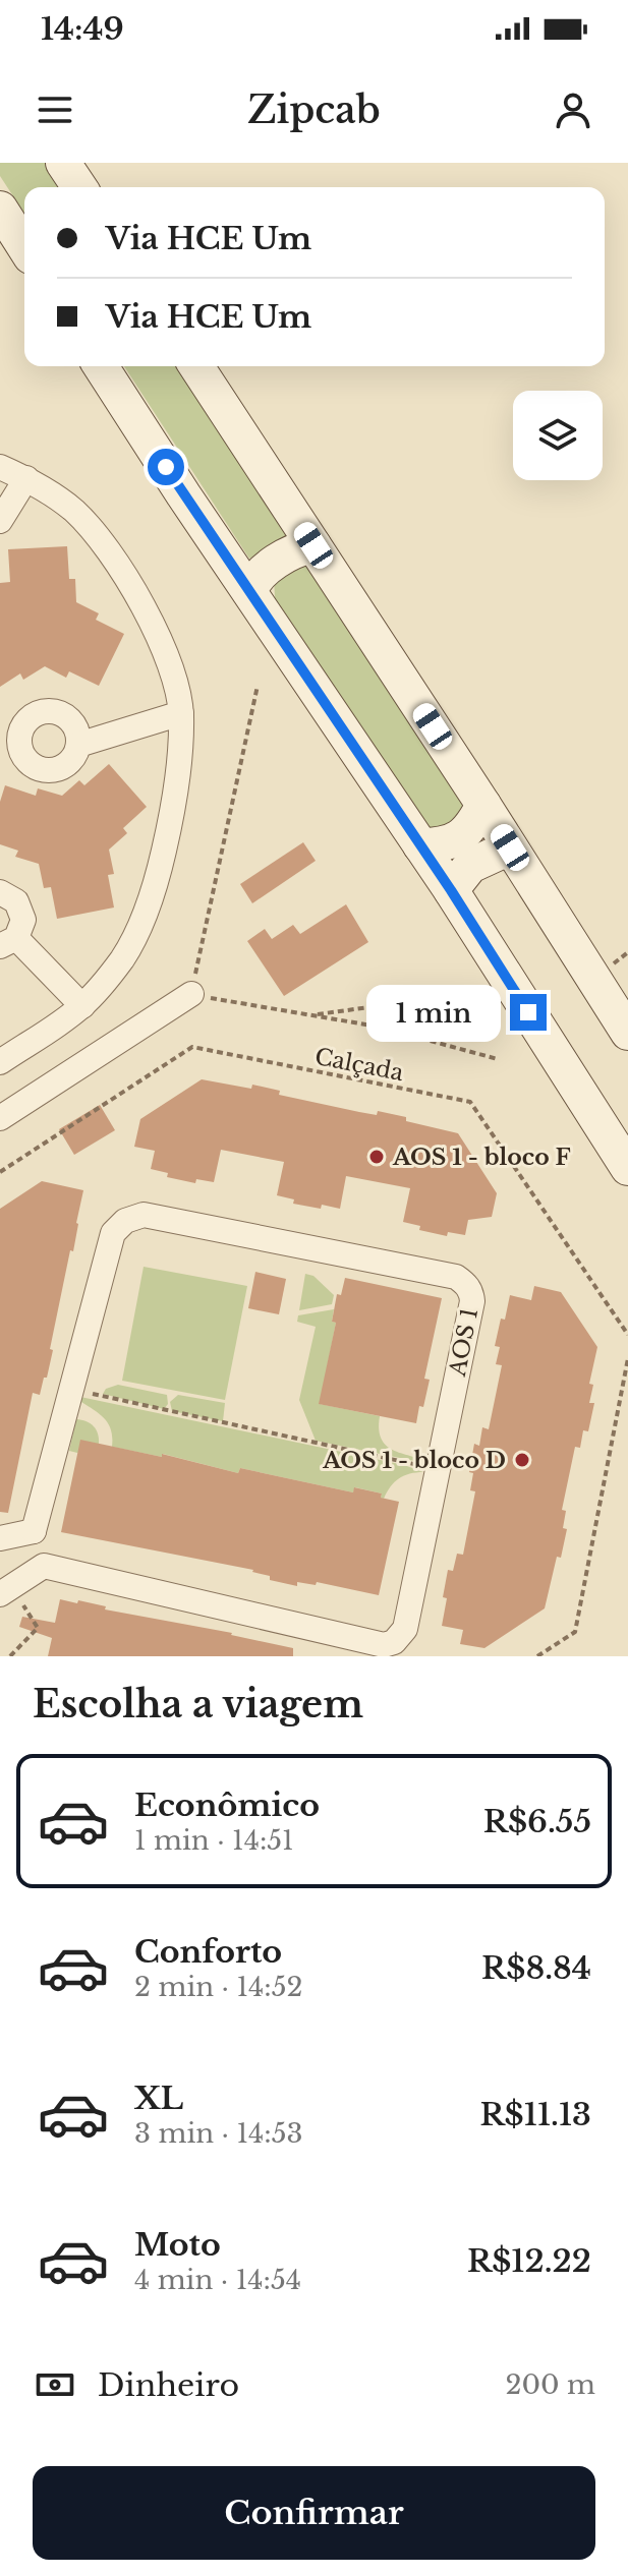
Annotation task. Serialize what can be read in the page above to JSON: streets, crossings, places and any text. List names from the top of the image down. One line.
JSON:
{"streets":{"street":["AOS 1"],"path":["Calçada"]},"places":["AOS 1 - bloco F","AOS 1 - bloco D"],"page":{"status":"14:49","header":"Zipcab","banner":["Via HCE Um","Via HCE Um"],"bubble":"1 min","heading":"Escolha a viagem","list":[{"name":"Econômico","note":"1 min · 14:51","value":"R$6.55"},{"name":"Conforto","note":"2 min · 14:52","value":"R$8.84"},{"name":"XL","note":"3 min · 14:53","value":"R$11.13"},{"name":"Moto","note":"4 min · 14:54","value":"R$12.22"}],"pay":["Dinheiro","200 m"],"buttons":"Confirmar"}}
